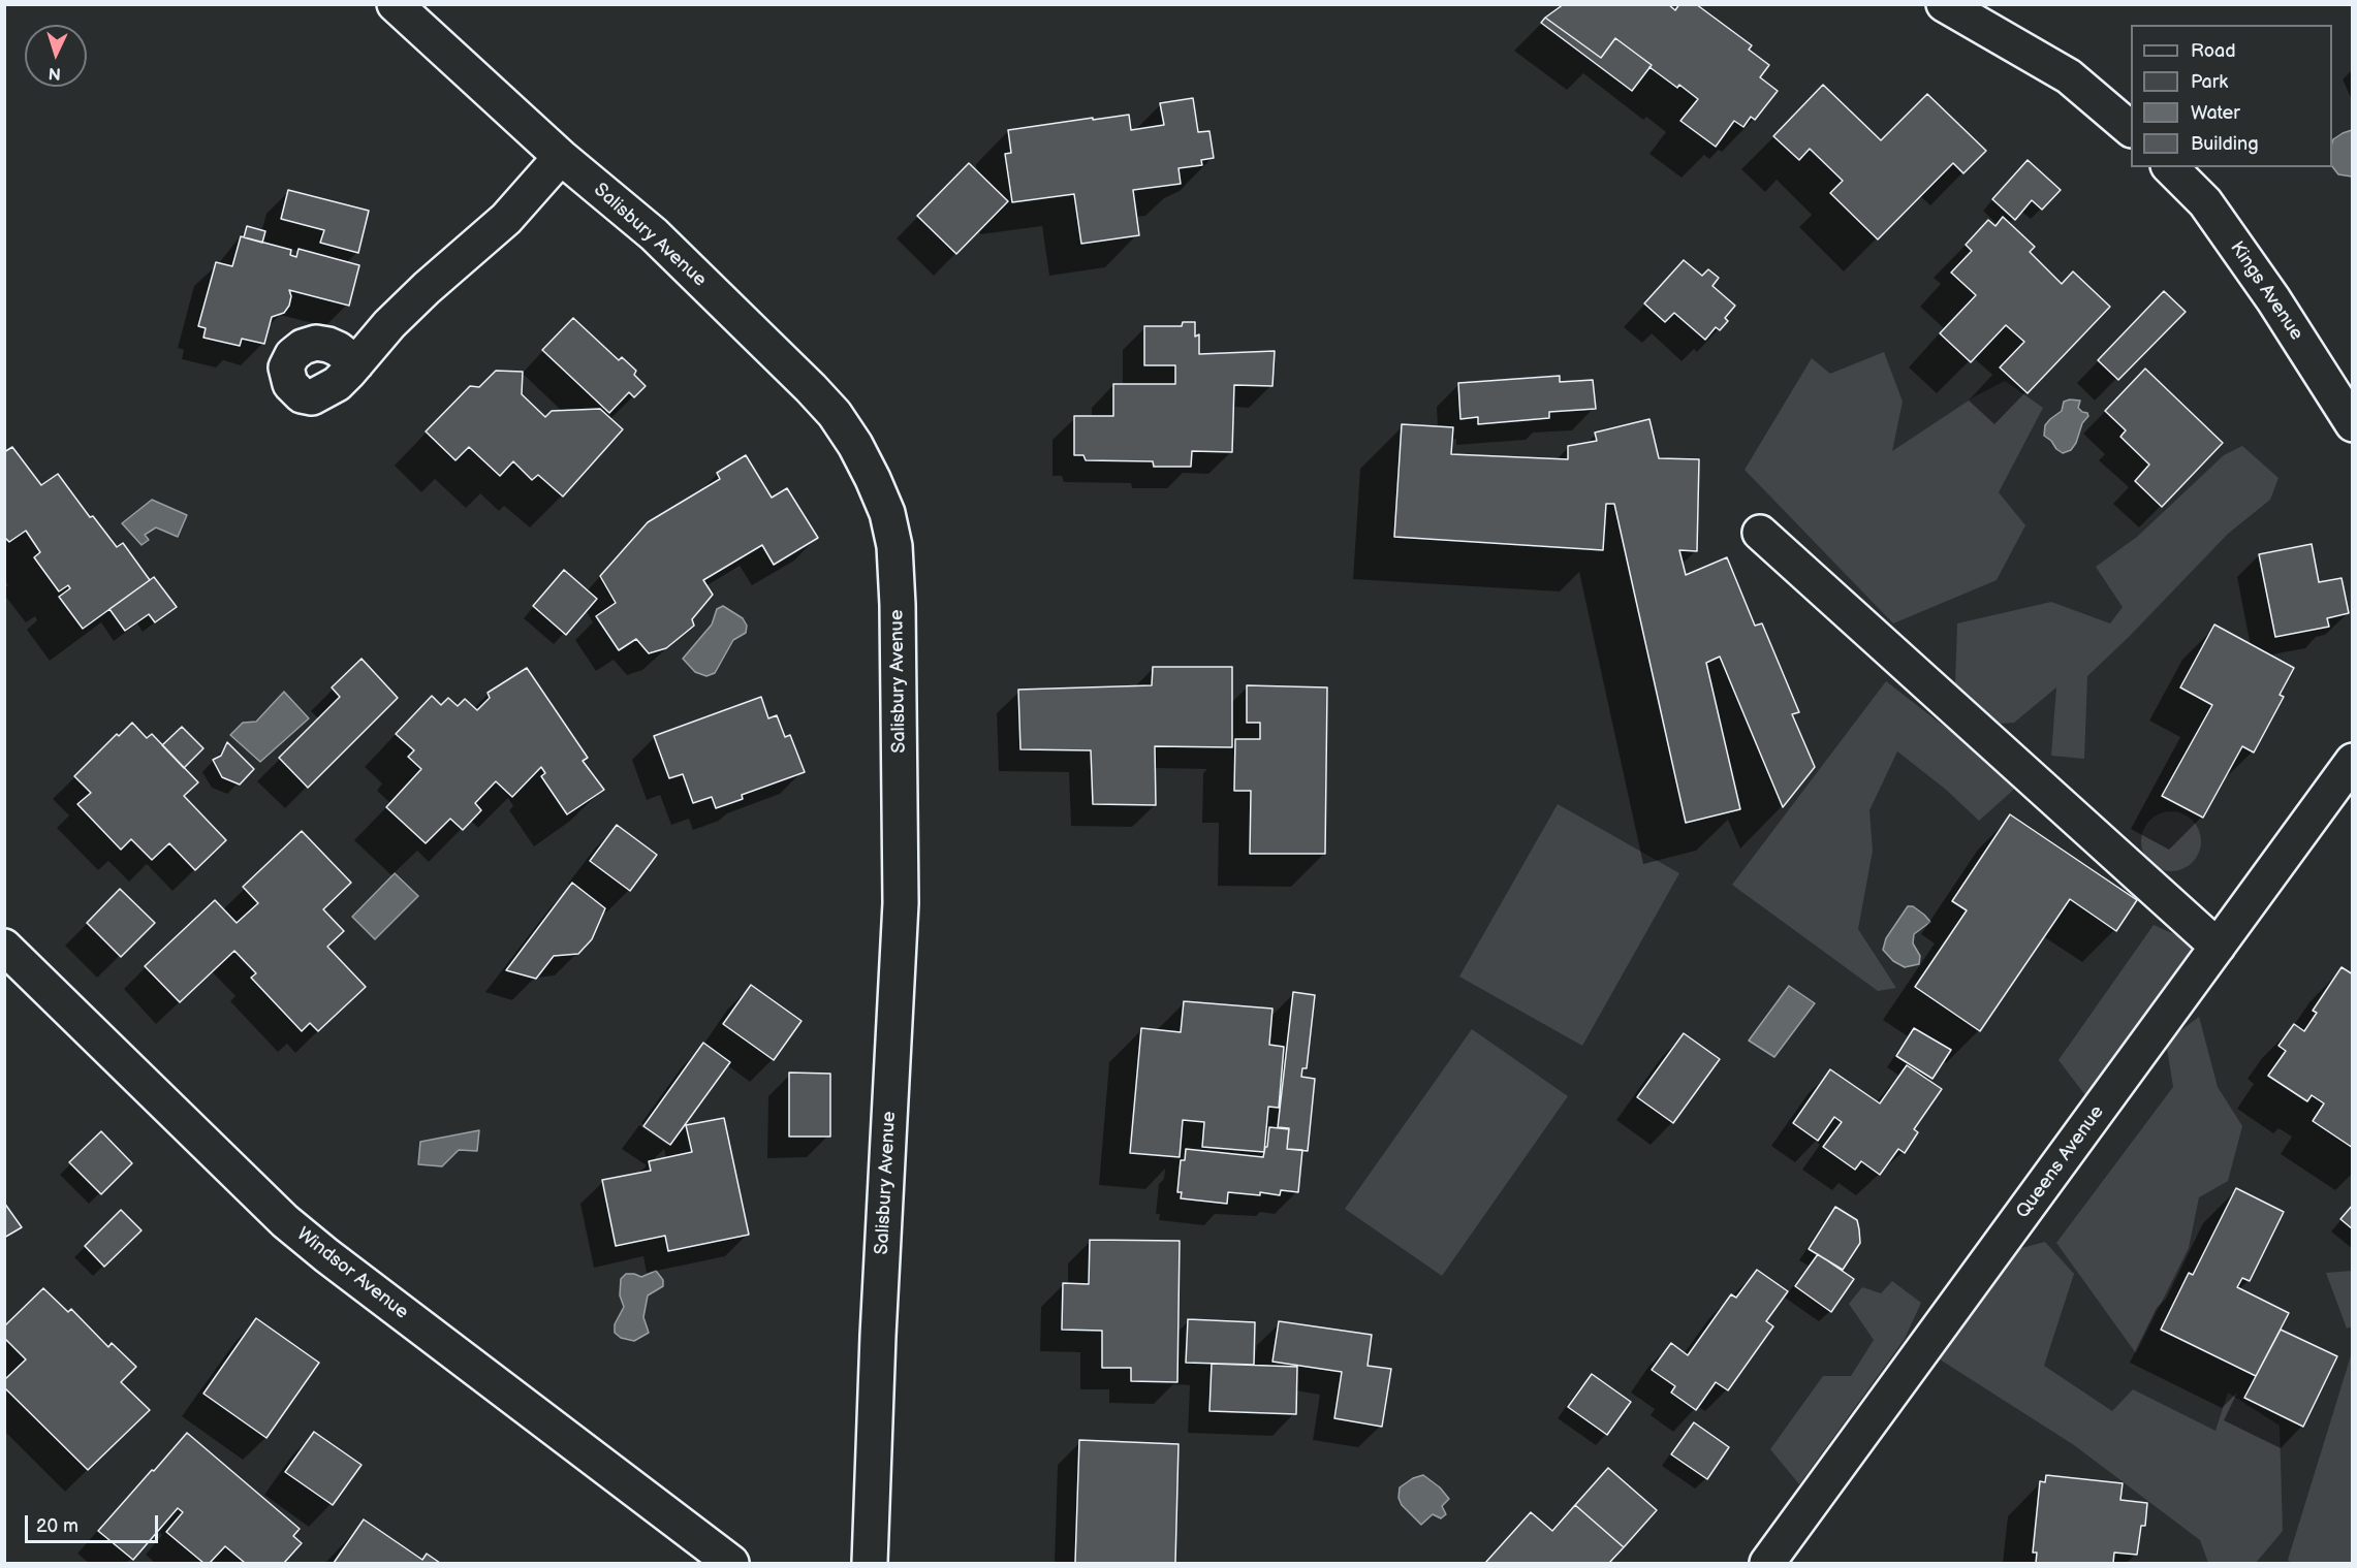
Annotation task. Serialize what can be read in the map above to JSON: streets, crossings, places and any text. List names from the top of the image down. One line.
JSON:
{"streets":{"street":["Salisbury Avenue","Kings Avenue","Queens Avenue","Windsor Avenue"]},"legend":["Road","Park","Water","Building"],"scale_bar":"20 m","north":"bottom"}
